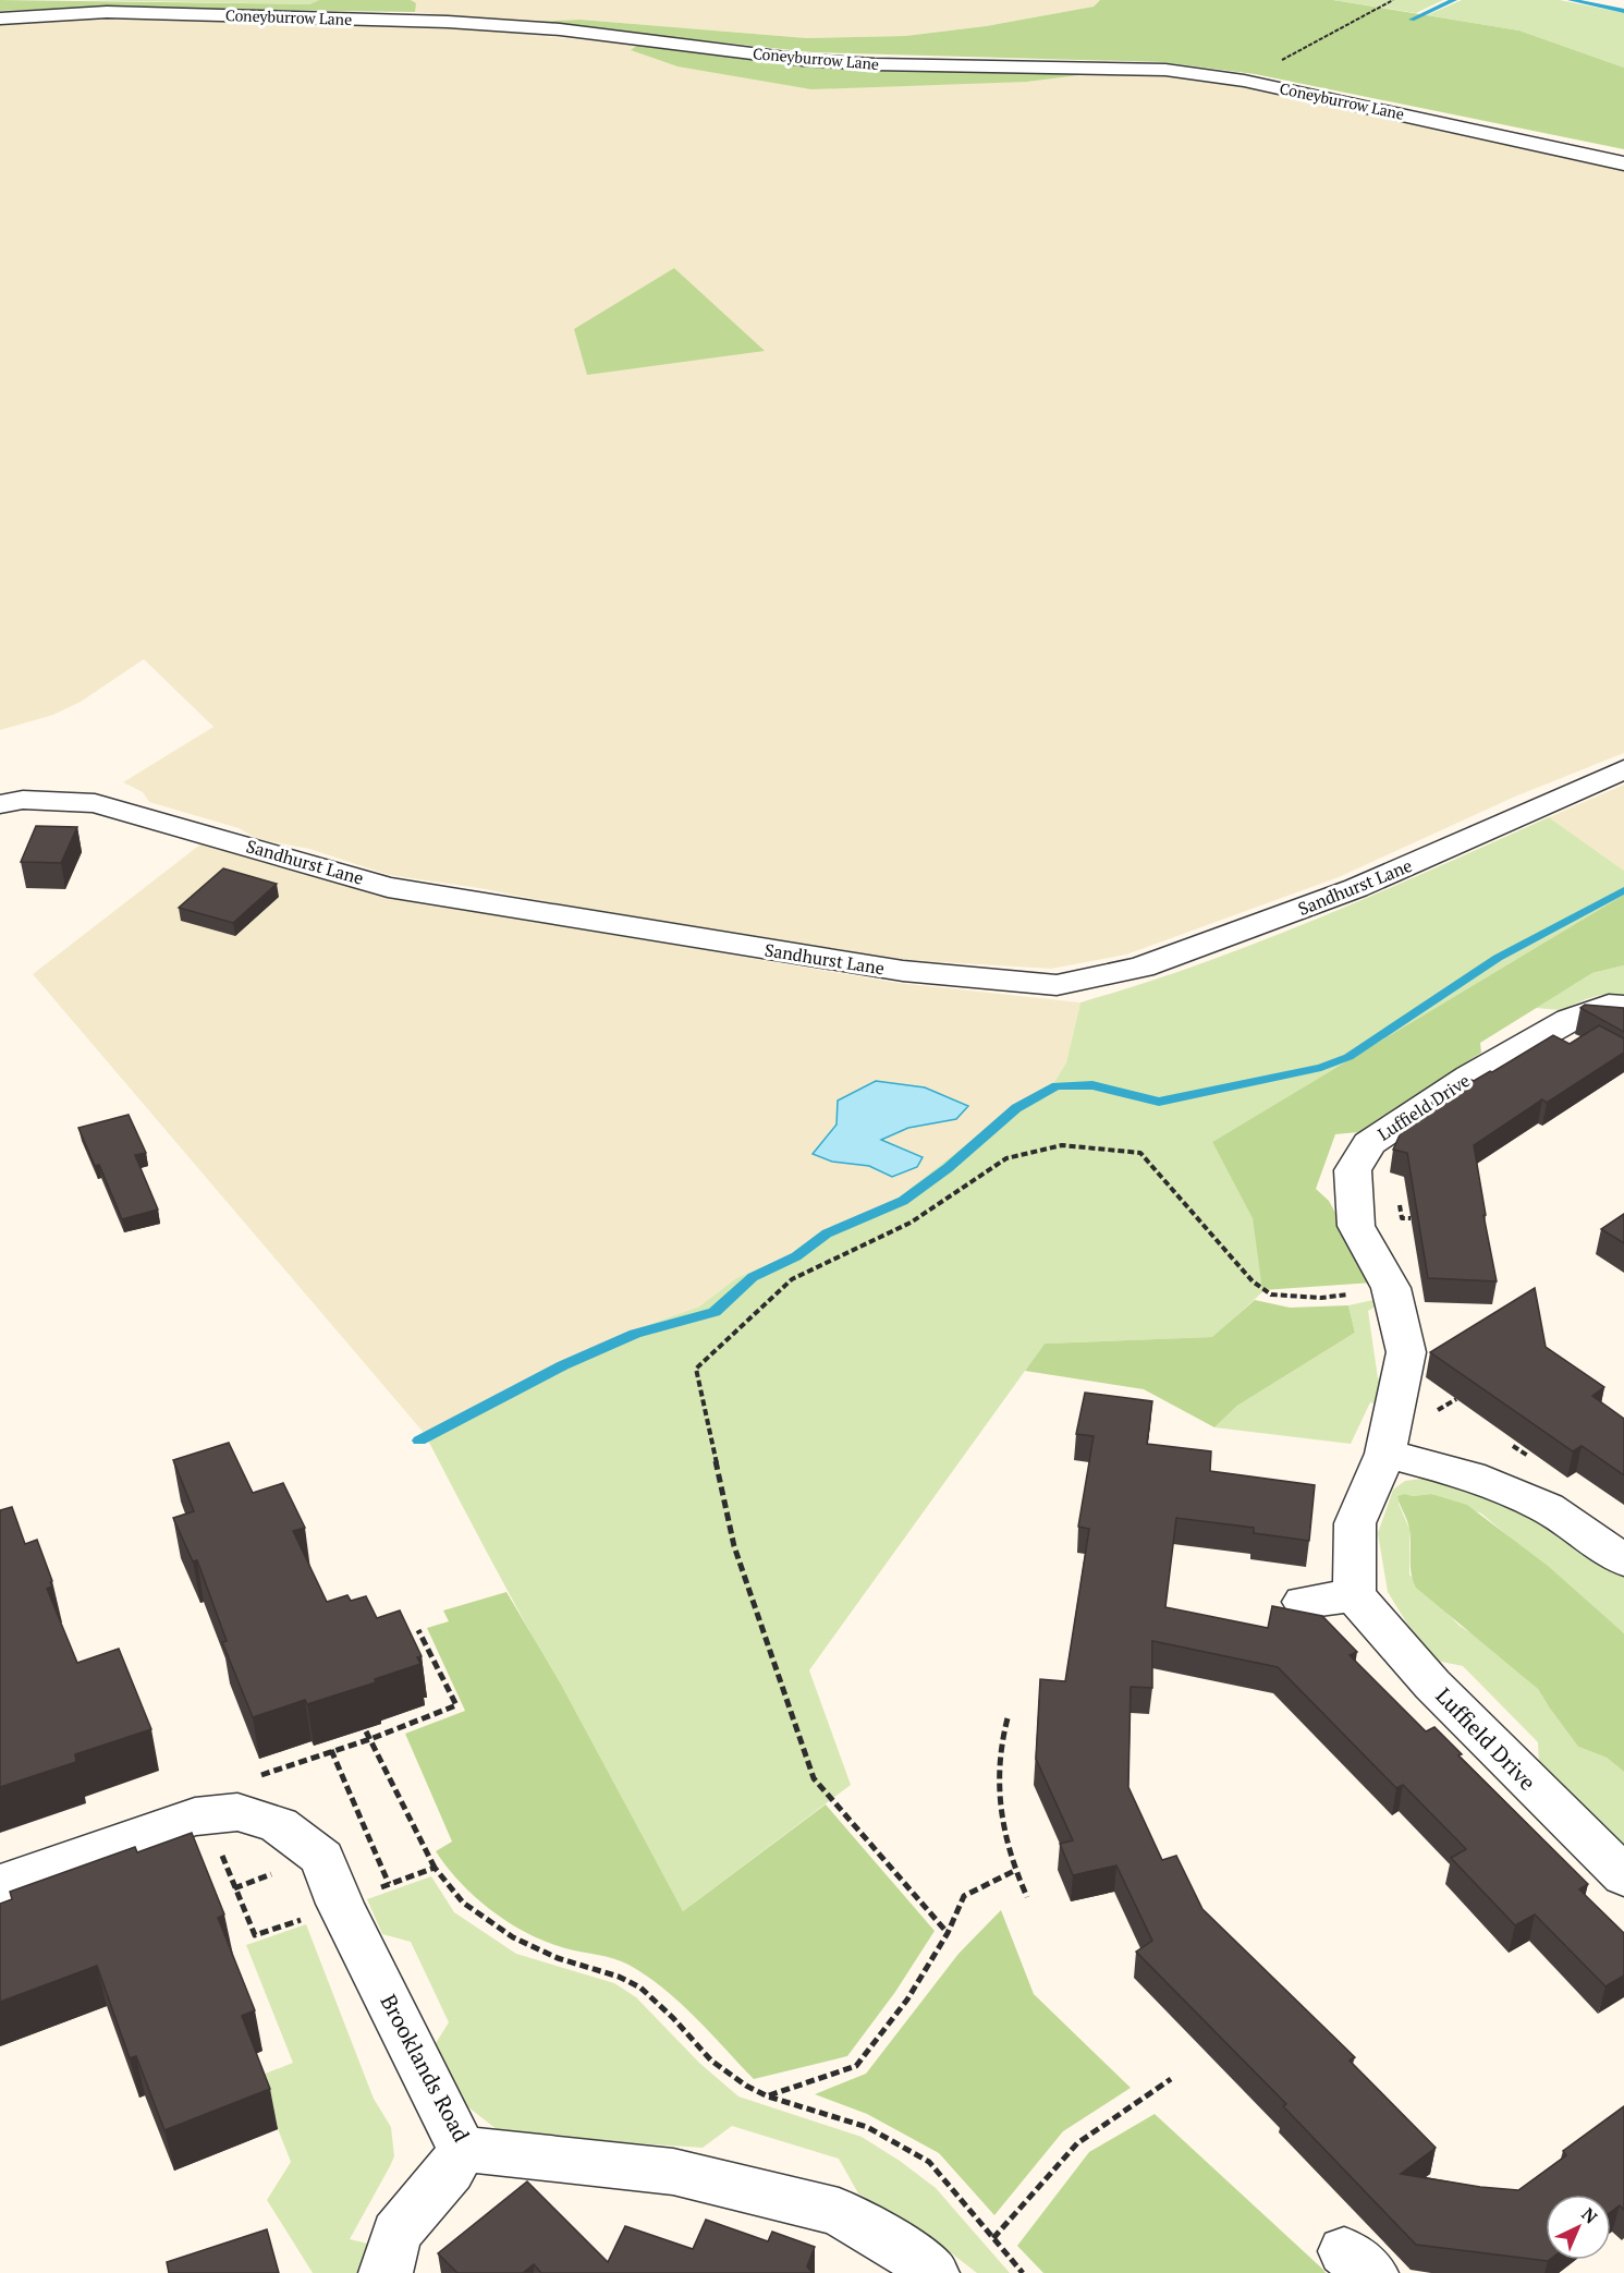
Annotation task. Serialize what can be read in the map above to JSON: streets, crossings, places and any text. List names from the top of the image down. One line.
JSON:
{"streets":{"street":["Coneyburrow Lane","Sandhurst Lane","Luffield Drive","Brooklands Road"]},"north":"top right"}
